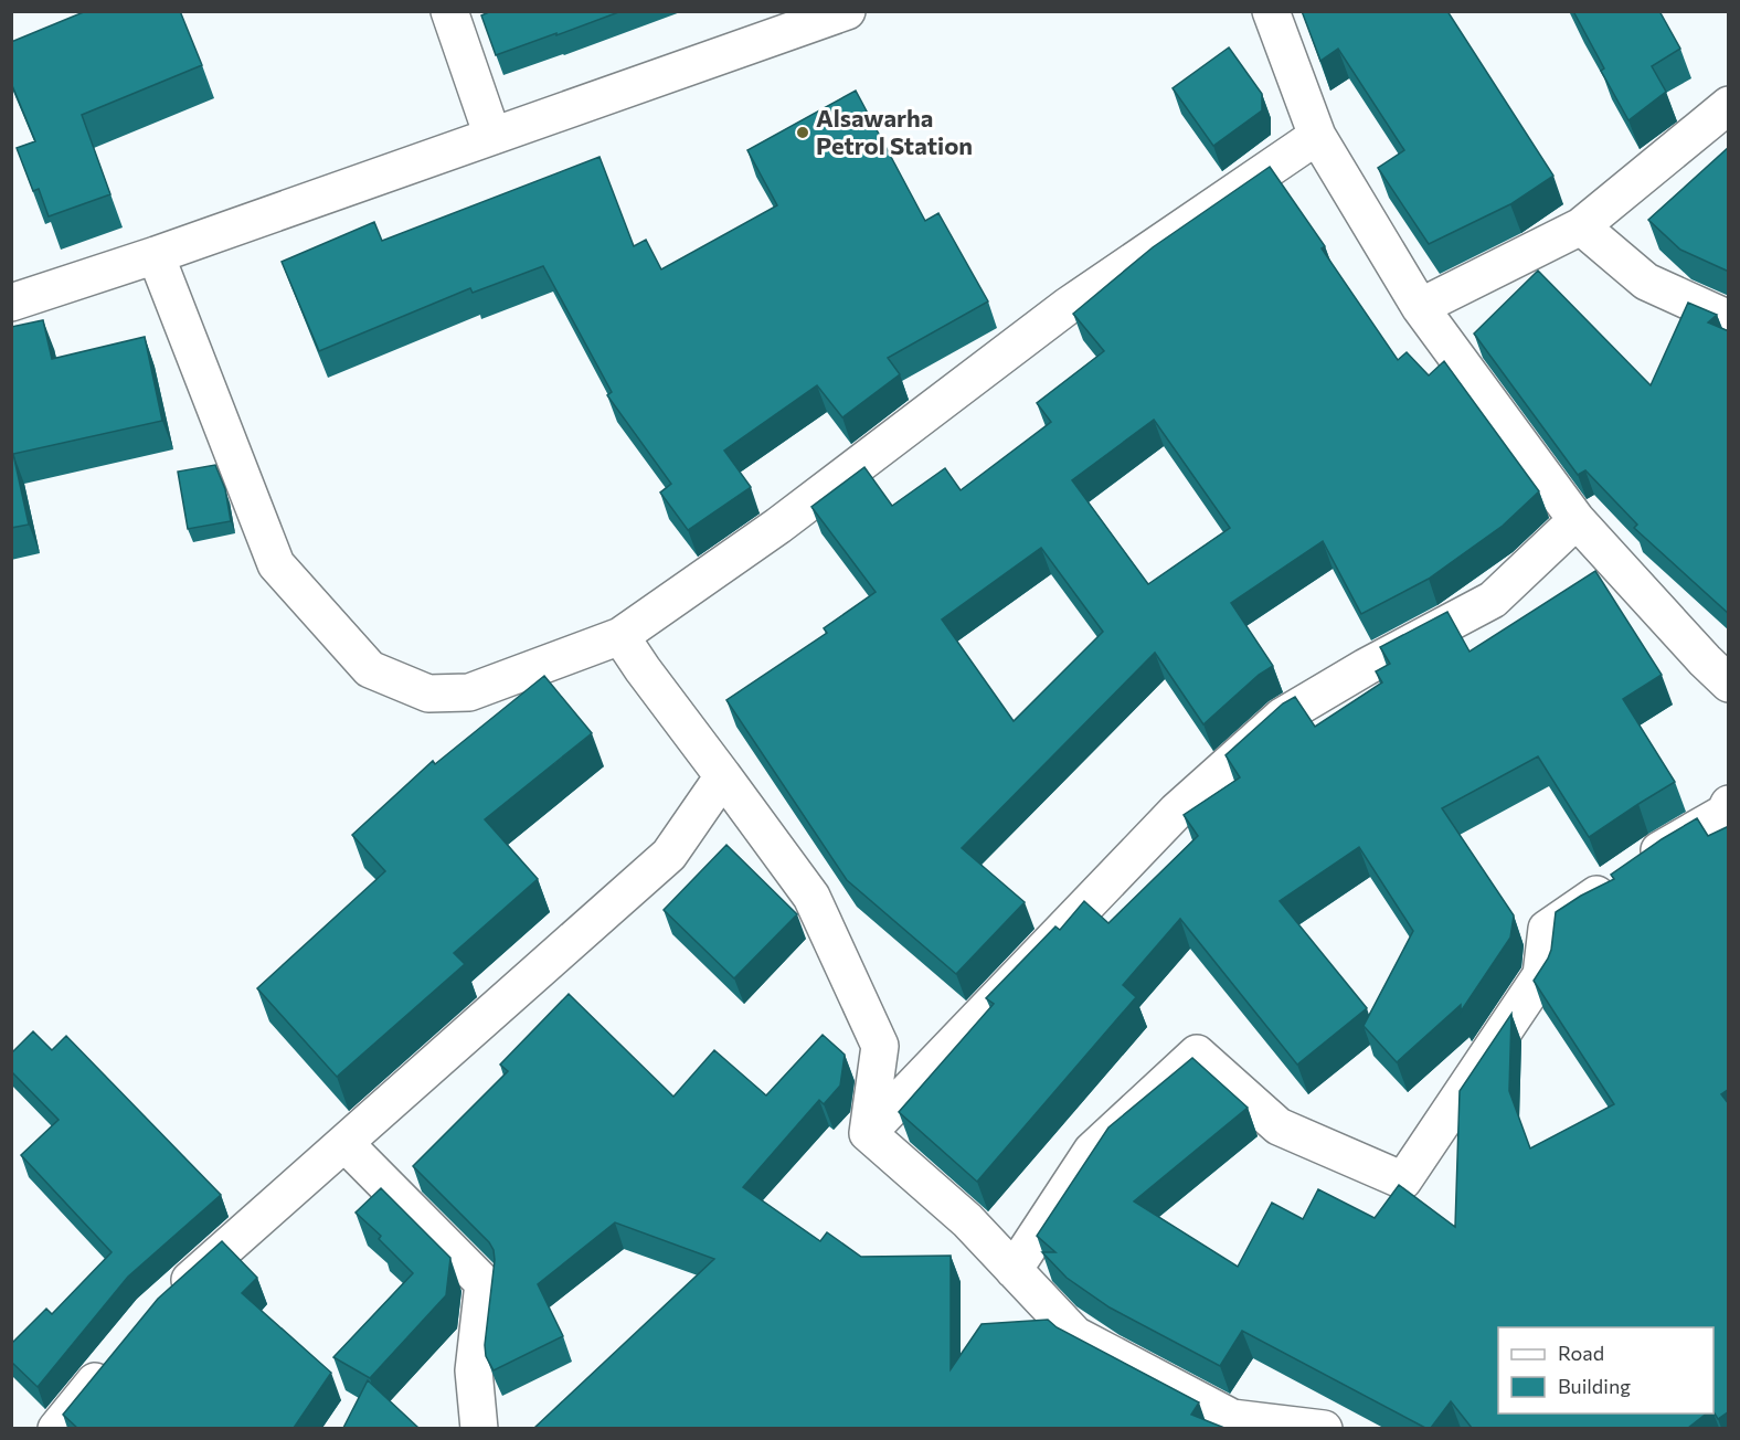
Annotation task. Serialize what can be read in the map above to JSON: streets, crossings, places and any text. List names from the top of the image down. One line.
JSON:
{"places":["Alsawarha Petrol Station"],"legend":["Road","Building"]}
